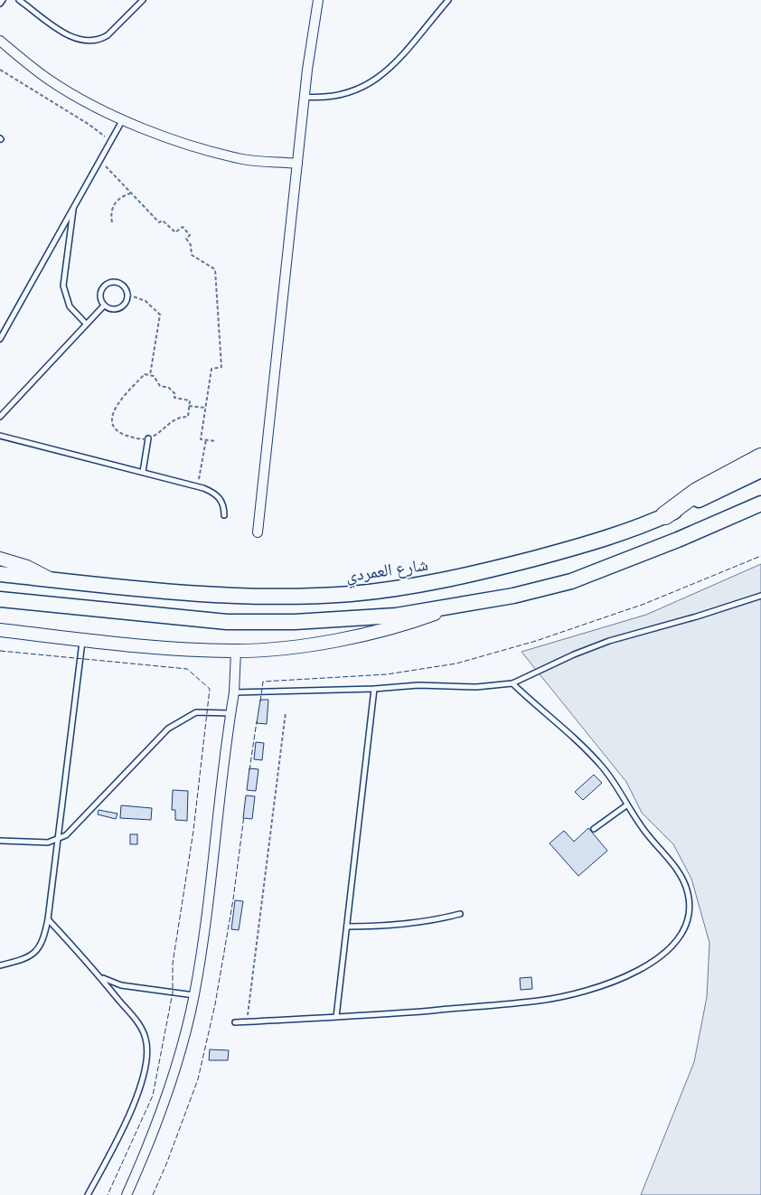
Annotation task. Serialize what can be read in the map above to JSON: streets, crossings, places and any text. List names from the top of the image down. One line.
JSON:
{"streets":{"main road":["شارع العمردي"]}}
